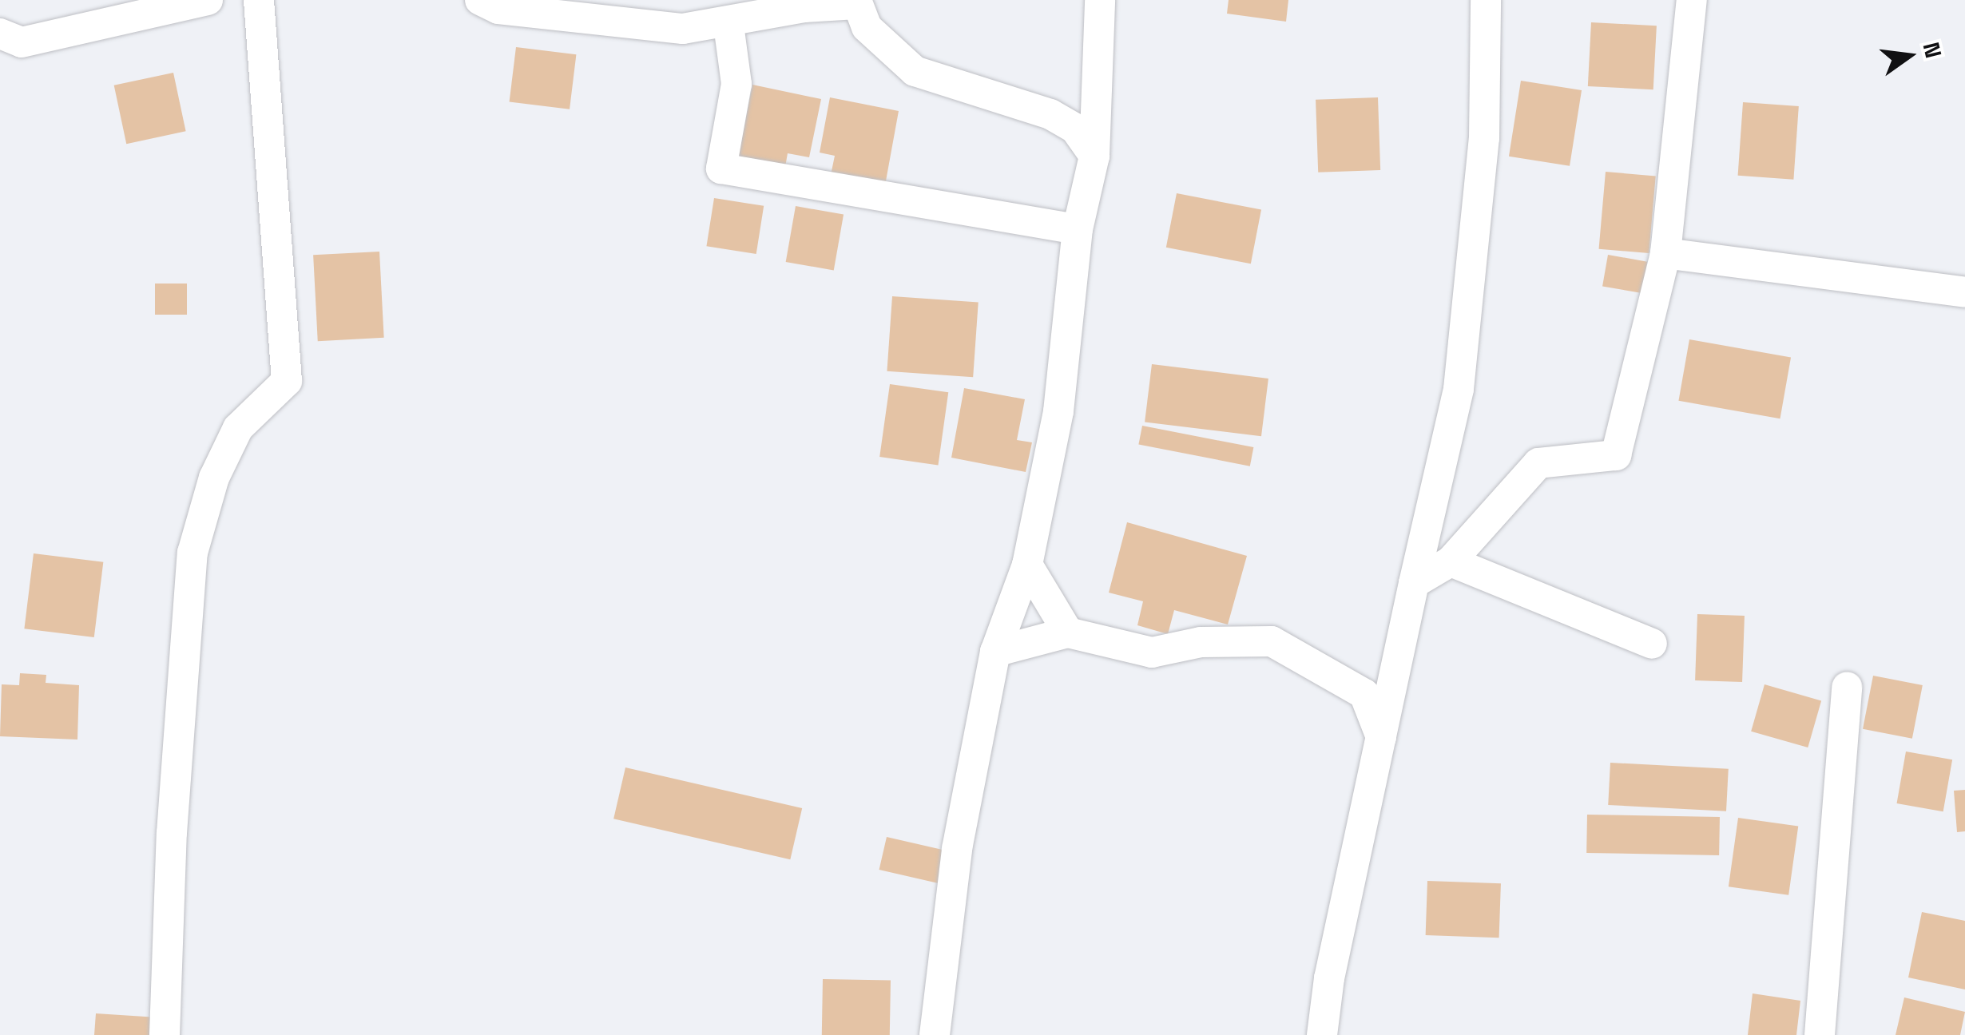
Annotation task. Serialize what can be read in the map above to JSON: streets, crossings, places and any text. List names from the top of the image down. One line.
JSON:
{"north":"right"}
